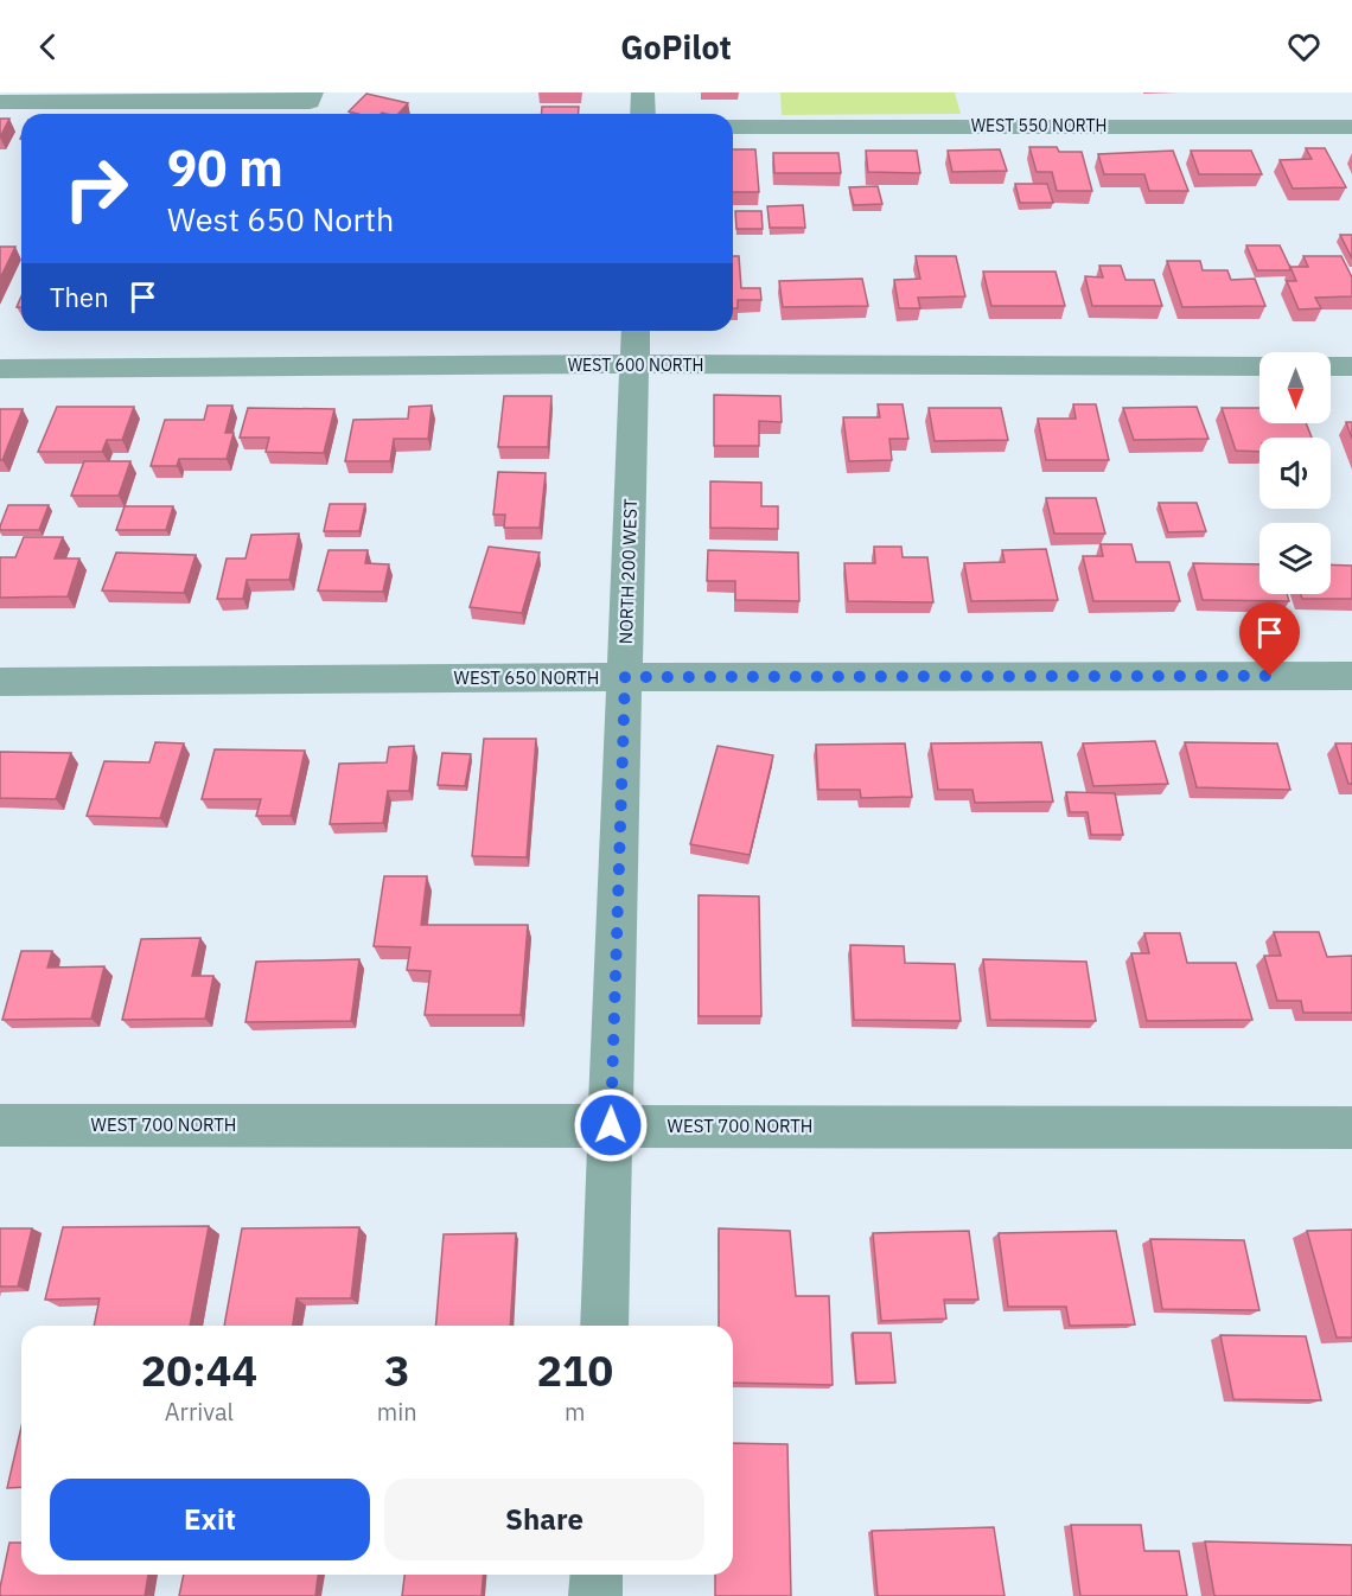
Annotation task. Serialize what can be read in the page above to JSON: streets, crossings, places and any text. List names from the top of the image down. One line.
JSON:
{"streets":{"street":["WEST 550 NORTH","WEST 600 NORTH","NORTH 200 WEST","WEST 650 NORTH","WEST 700 NORTH"]},"crossings":[["WEST 600 NORTH","NORTH 200 WEST"],["NORTH 200 WEST","WEST 650 NORTH"],["NORTH 200 WEST","WEST 700 NORTH"]],"north":"bottom","page":{"header":"GoPilot","turn":["90 m","West 650 North"],"then":"Then","eta":["20:44","Arrival","3","min","210","m"],"buttons":["Exit","Share"]}}
